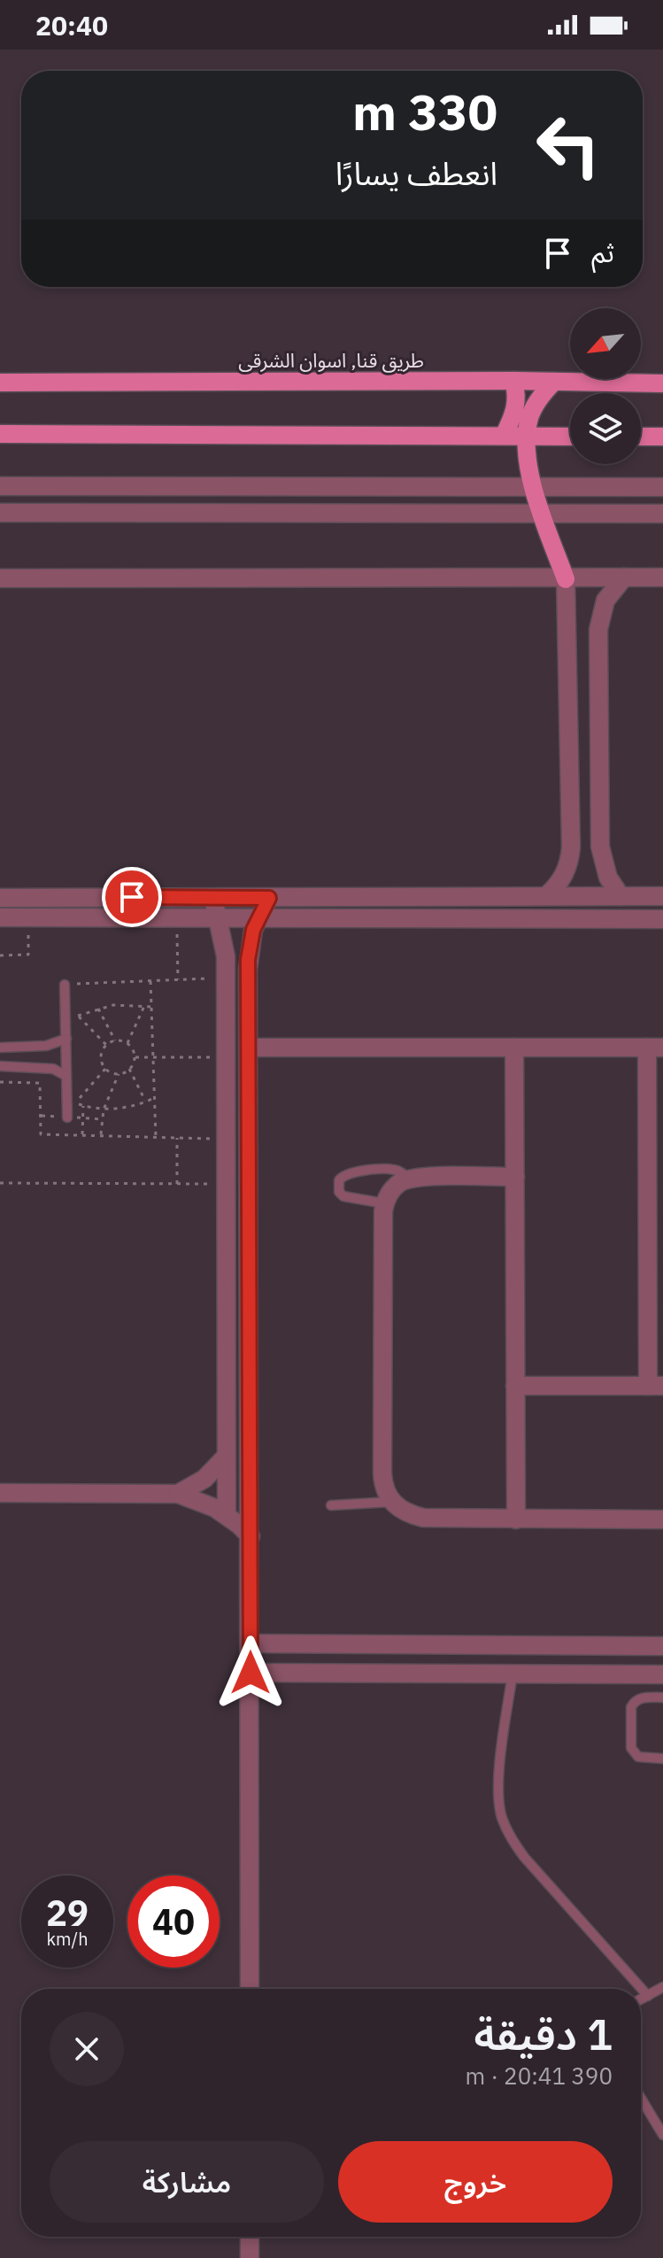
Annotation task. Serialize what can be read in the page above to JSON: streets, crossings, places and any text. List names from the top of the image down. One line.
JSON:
{"streets":{"main road":["طريق قنا, اسوان الشرقى"]},"north":"bottom left","page":{"status":"20:40","turn":["330 m","انعطف يسارًا"],"then":"ثم","speed":"29 km/h","limit":"40","heading":["1 دقيقة","390 m · 20:41"],"buttons":["خروج","مشاركة"]}}
